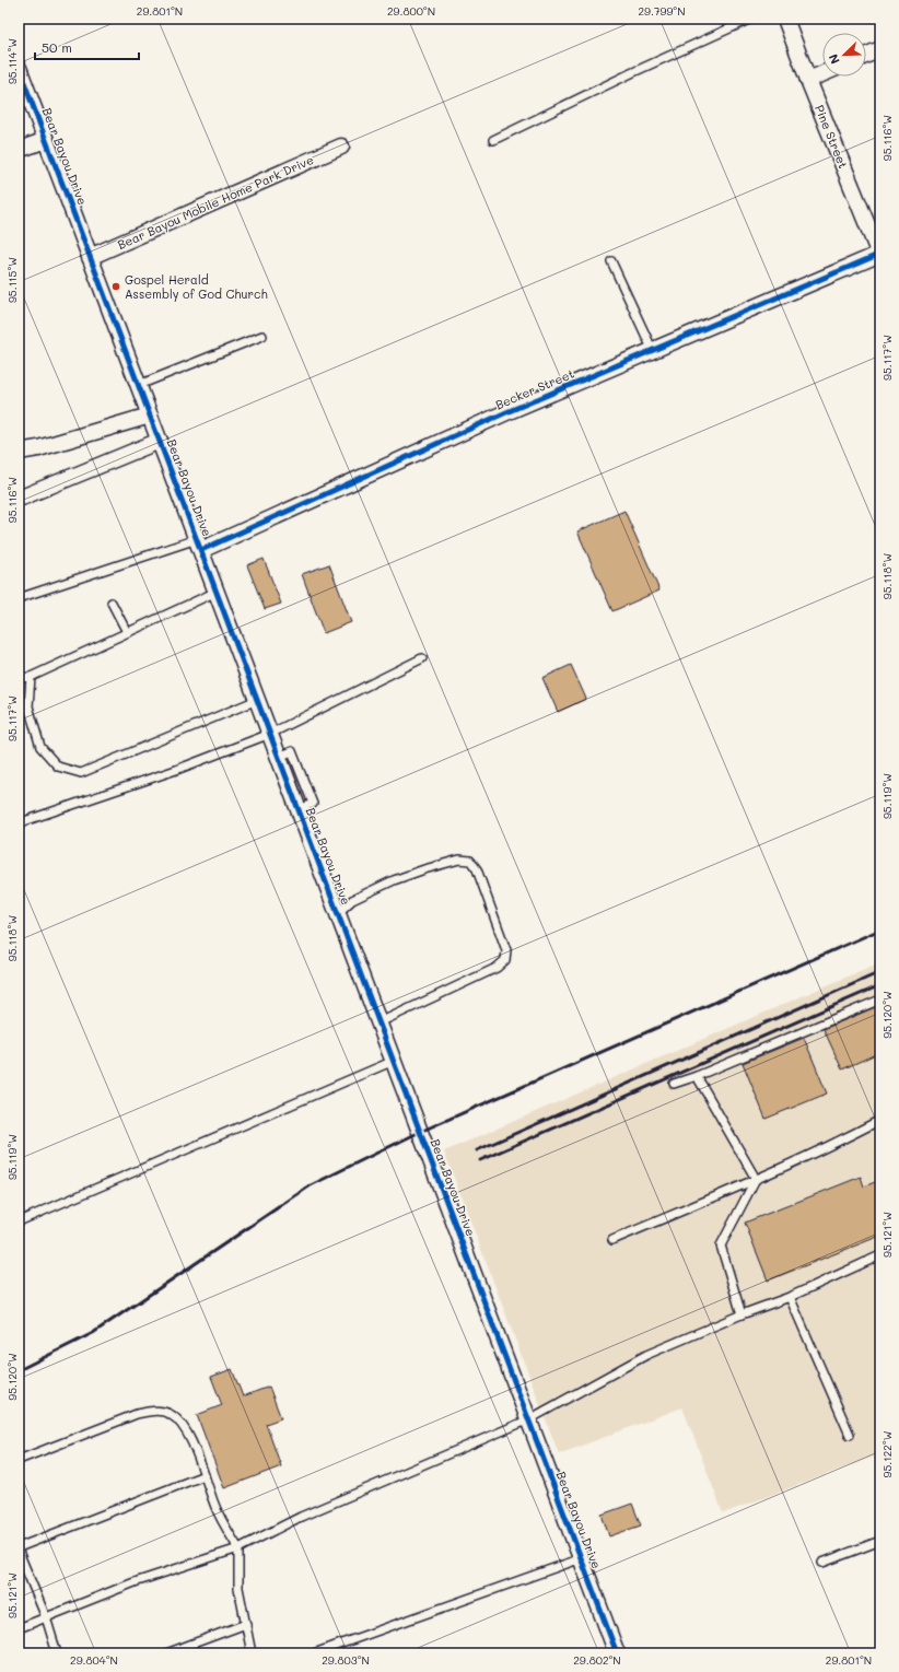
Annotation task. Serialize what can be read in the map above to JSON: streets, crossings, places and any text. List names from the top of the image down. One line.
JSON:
{"streets":{"street":["Pine Street","Bear Bayou Drive","Bear Bayou Mobile Home Park Drive","Becker Street"]},"crossings":[["Pine Street","Becker Street"],["Bear Bayou Drive","Bear Bayou Mobile Home Park Drive"],["Bear Bayou Drive","Becker Street"]],"places":["Gospel Herald Assembly of God Church"],"scale_bar":"50 m","north":"bottom left","coordinates":["29.801°N","29.800°N","29.799°N","95.114°W","95.116°W","95.115°W","95.117°W","95.118°W","95.119°W","95.120°W","95.121°W","95.122°W","29.804°N","29.803°N","29.802°N"]}
